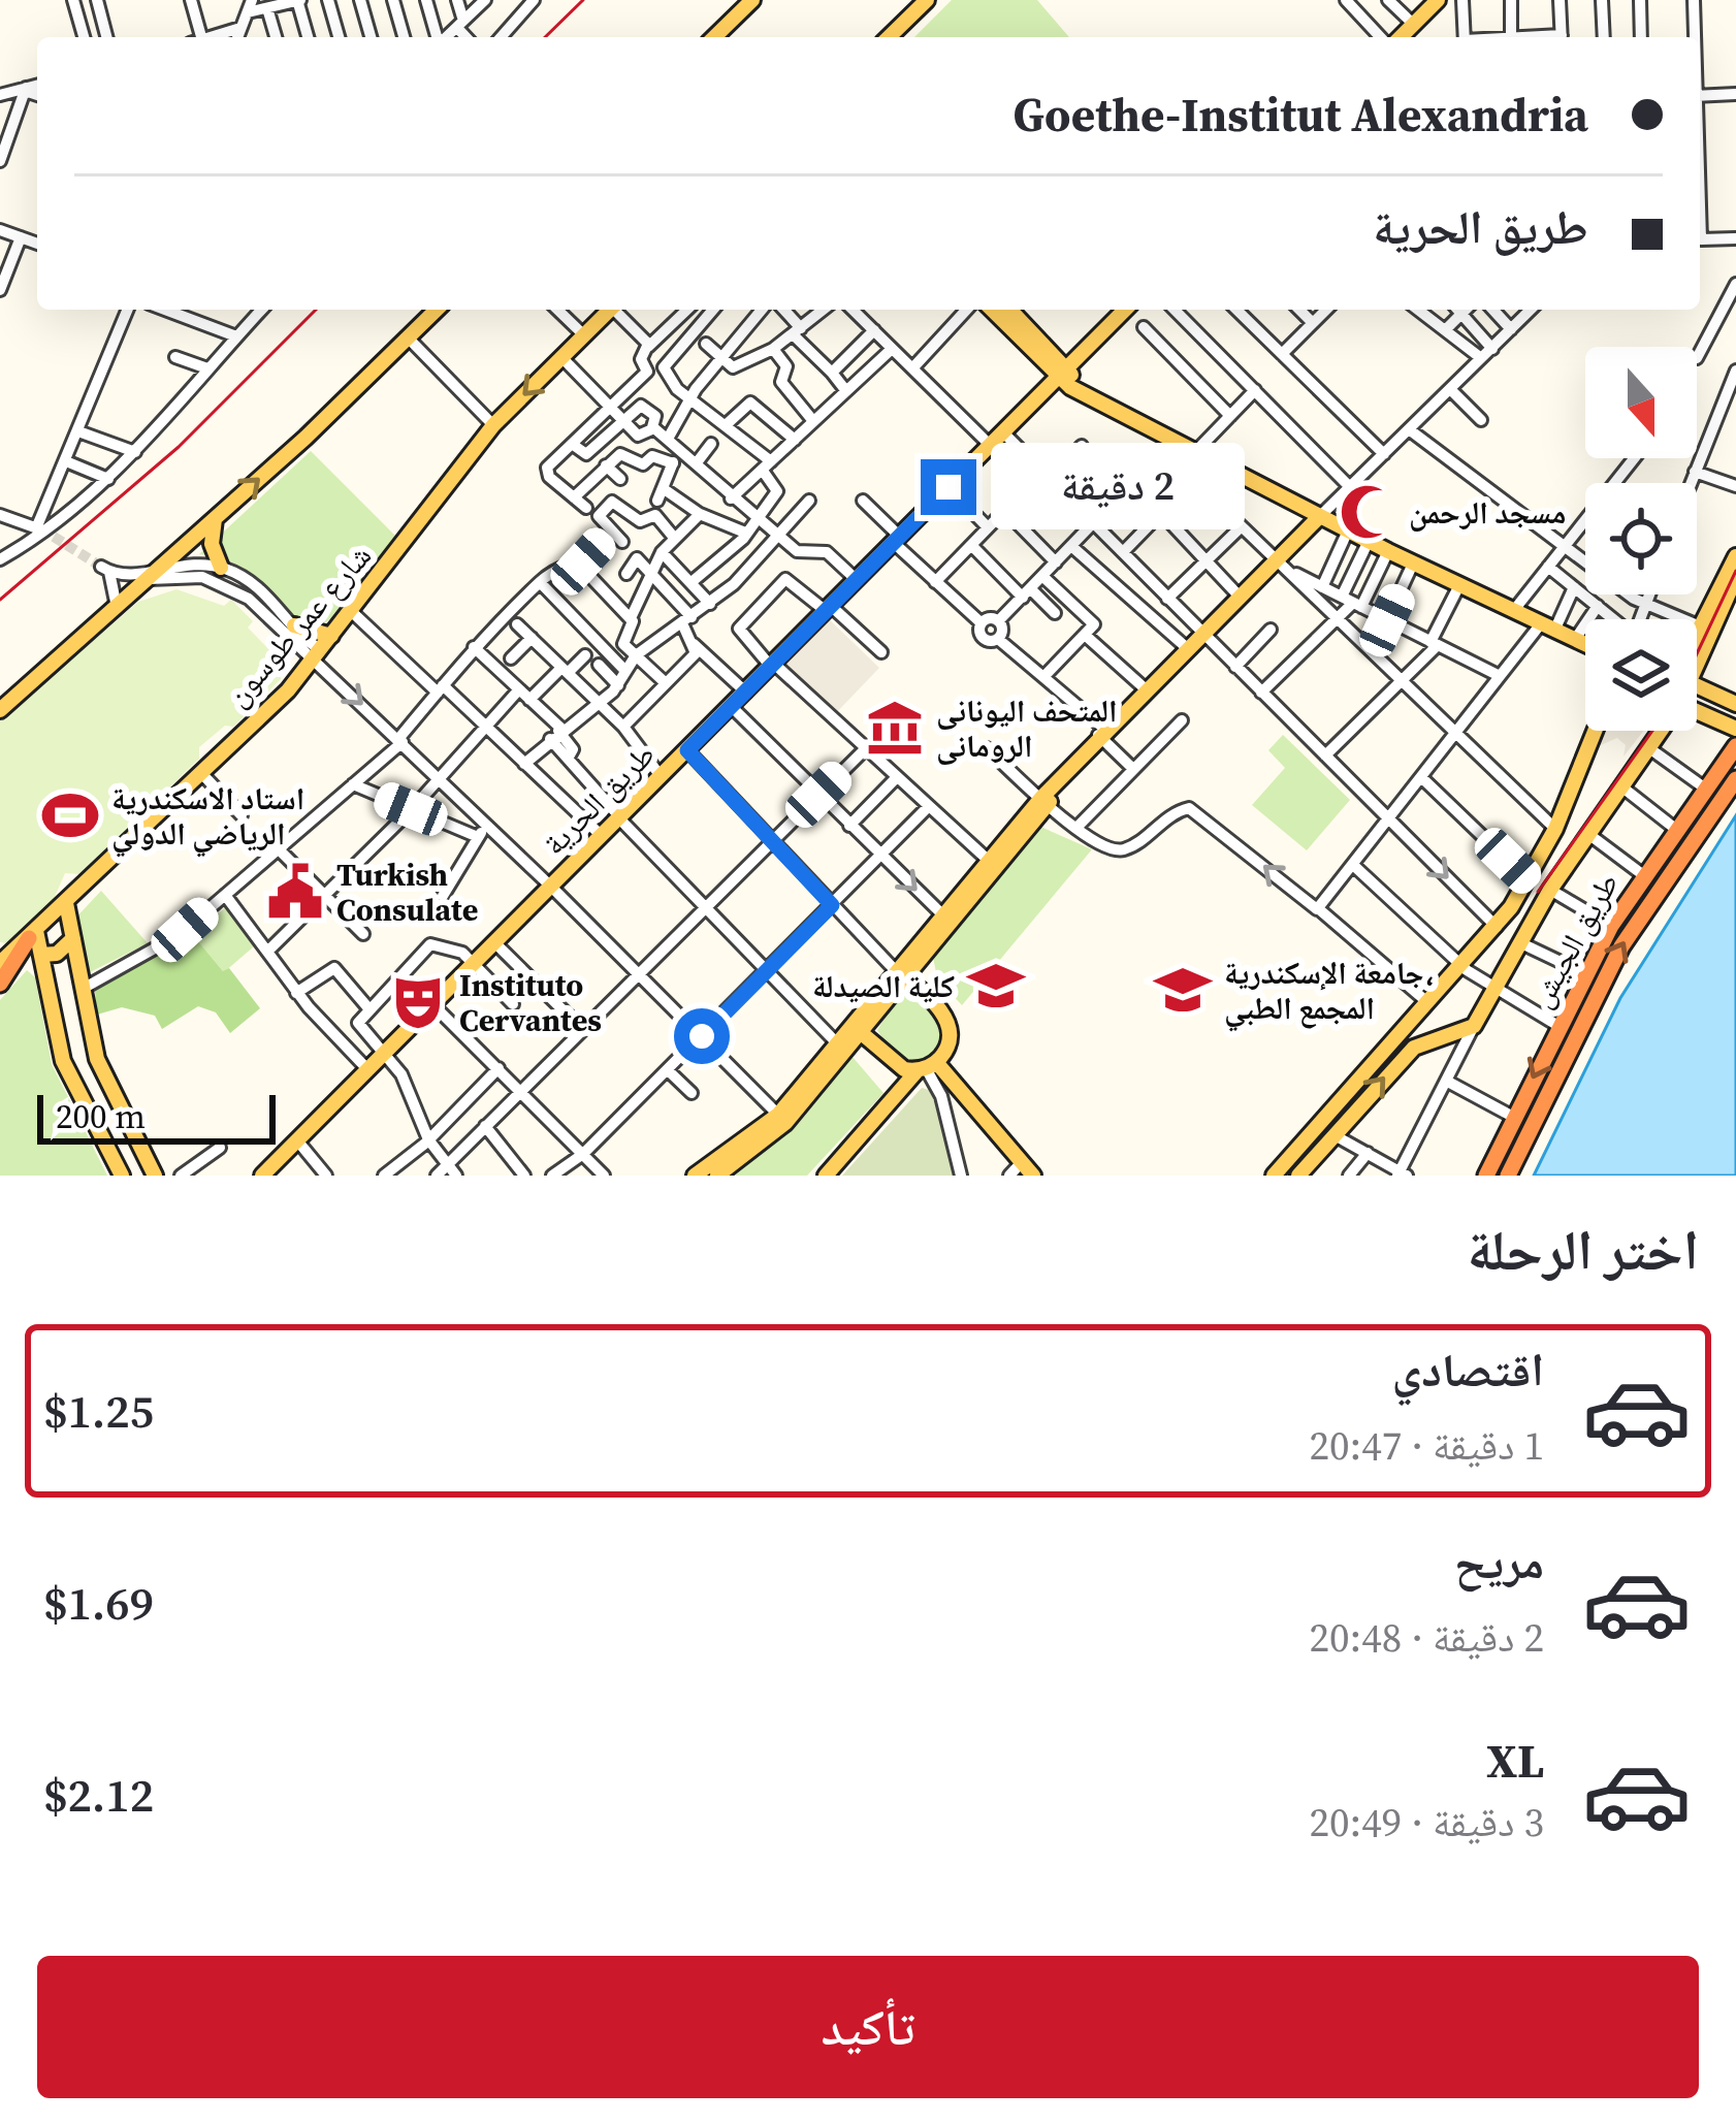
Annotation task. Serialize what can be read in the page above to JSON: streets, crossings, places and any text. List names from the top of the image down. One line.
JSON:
{"streets":{"highway":["طريق الجيش"],"main road":["شارع عمر طوسون","طريق الحرية"]},"places":{"mosque":["مسجد الرحمن"],"museum":["المتحف اليونانى الرومانى"],"sports":["استاد الاسكندرية الرياضي الدولي"],"public building":["Turkish Consulate"],"school or university":["كلية الصيدلة","جامعة الإسكندرية، المجمع الطبي"],"theatre":["Instituto Cervantes"]},"scale_bar":"200 m","north":"bottom","page":{"banner":["Goethe-Institut Alexandria","طريق الحرية"],"bubble":"2 دقيقة","scale":"200 m","heading":"اختر الرحلة","list":[{"name":"اقتصادي","note":"1 دقيقة · 20:47","value":"$1.25"},{"name":"مريح","note":"2 دقيقة · 20:48","value":"$1.69"},{"name":"XL","note":"3 دقيقة · 20:49","value":"$2.12"}],"buttons":"تأكيد"}}
